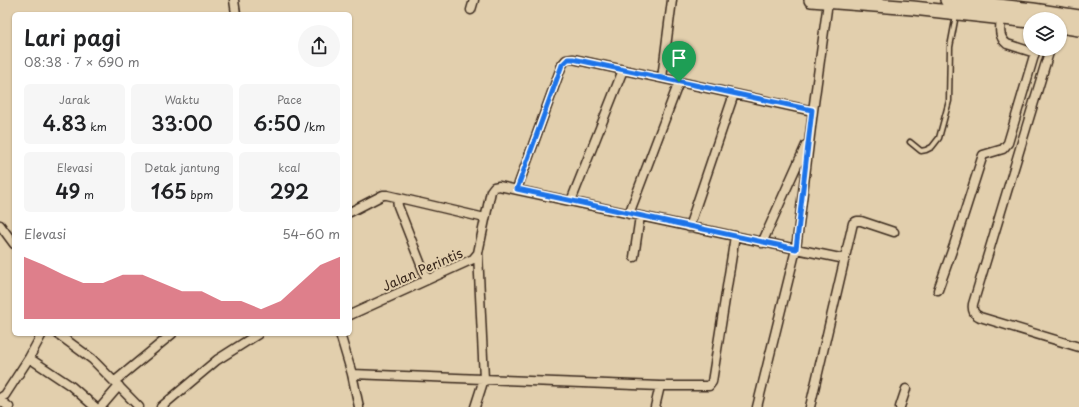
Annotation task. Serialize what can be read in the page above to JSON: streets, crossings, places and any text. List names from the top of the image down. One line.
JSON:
{"streets":{"street":["Jalan Perintis"]},"page":{"heading":["Lari pagi","08:38 · 7 × 690 m"],"stats":[["Jarak","4.83 km"],["Waktu","33:00"],["Pace","6:50 /km"],["Elevasi","49 m"],["Detak jantung","165 bpm"],["kcal","292"]],"chart":["Elevasi","54–60 m"]}}
